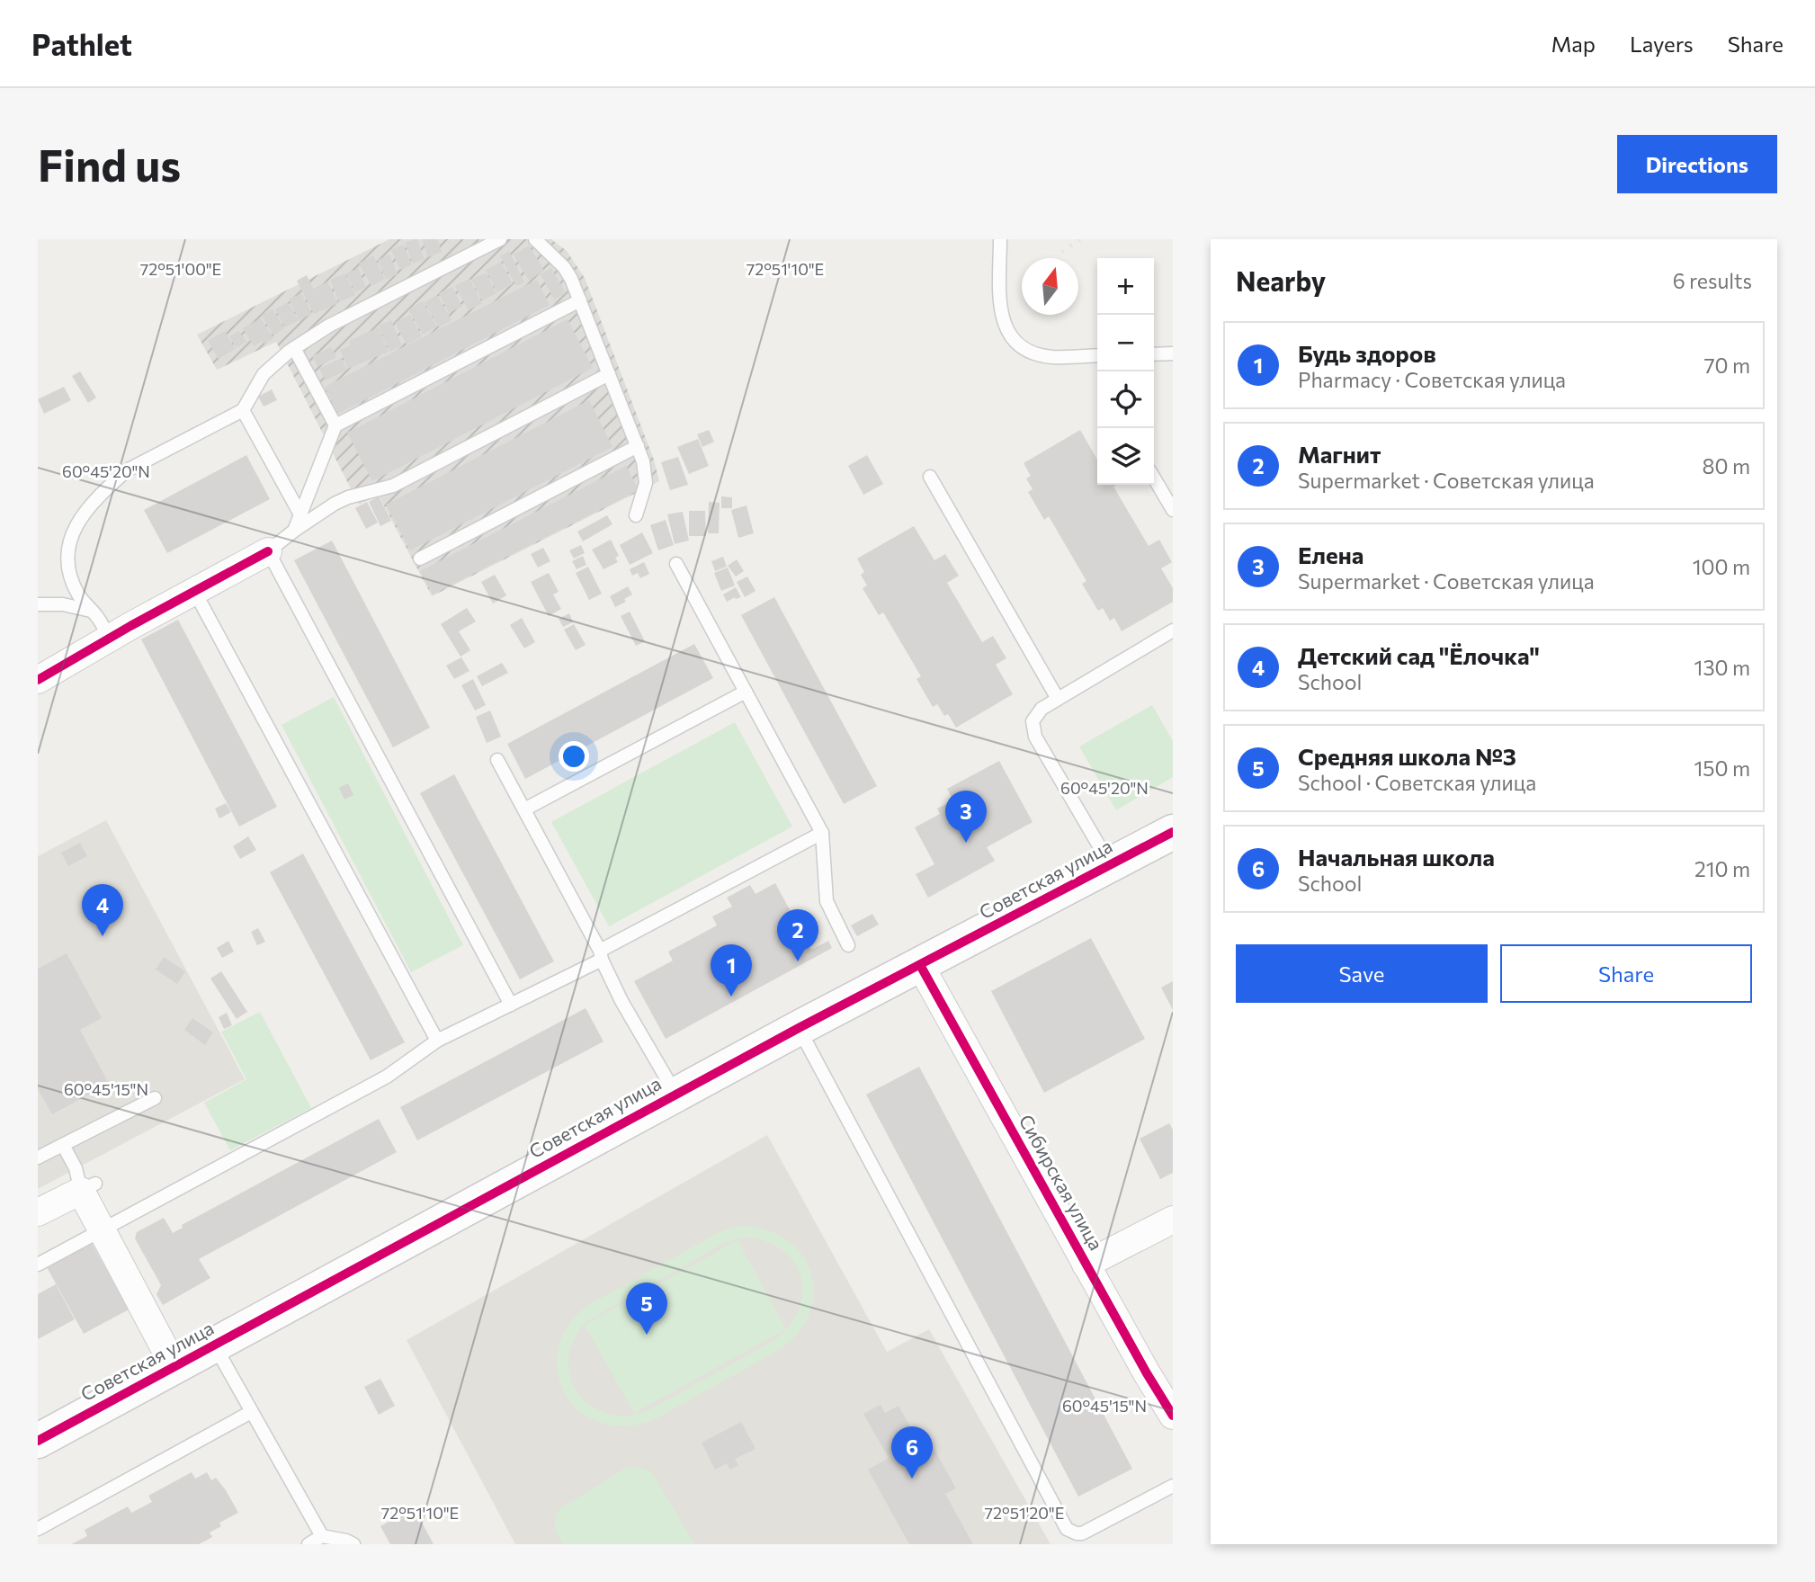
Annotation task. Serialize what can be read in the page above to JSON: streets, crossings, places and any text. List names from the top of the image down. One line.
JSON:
{"streets":{"street":["Советская улица","Сибирская улица"]},"crossings":[["Советская улица","Сибирская улица"]],"north":"top","page":{"header":"Pathlet","nav":["Map","Layers","Share"],"buttons":["Directions",["Save","Share"]],"title":"Find us","heading":["Nearby","6 results"],"map_buttons":["+","−"],"list":[{"mark":"1","name":"Будь здоров","note":"Pharmacy · Советская улица","value":"70 m"},{"mark":"2","name":"Магнит","note":"Supermarket · Советская улица","value":"80 m"},{"mark":"3","name":"Елена","note":"Supermarket · Советская улица","value":"100 m"},{"mark":"4","name":"Детский сад \"Ёлочка\"","note":"School","value":"130 m"},{"mark":"5","name":"Средняя школа №3","note":"School · Советская улица","value":"150 m"},{"mark":"6","name":"Начальная школа","note":"School","value":"210 m"}],"pins":["3","4","2","1","5","6"]},"coordinates":["72°51'00\"E","72°51'10\"E","60°45'20\"N","60°45'15\"N","72°51'20\"E"]}
